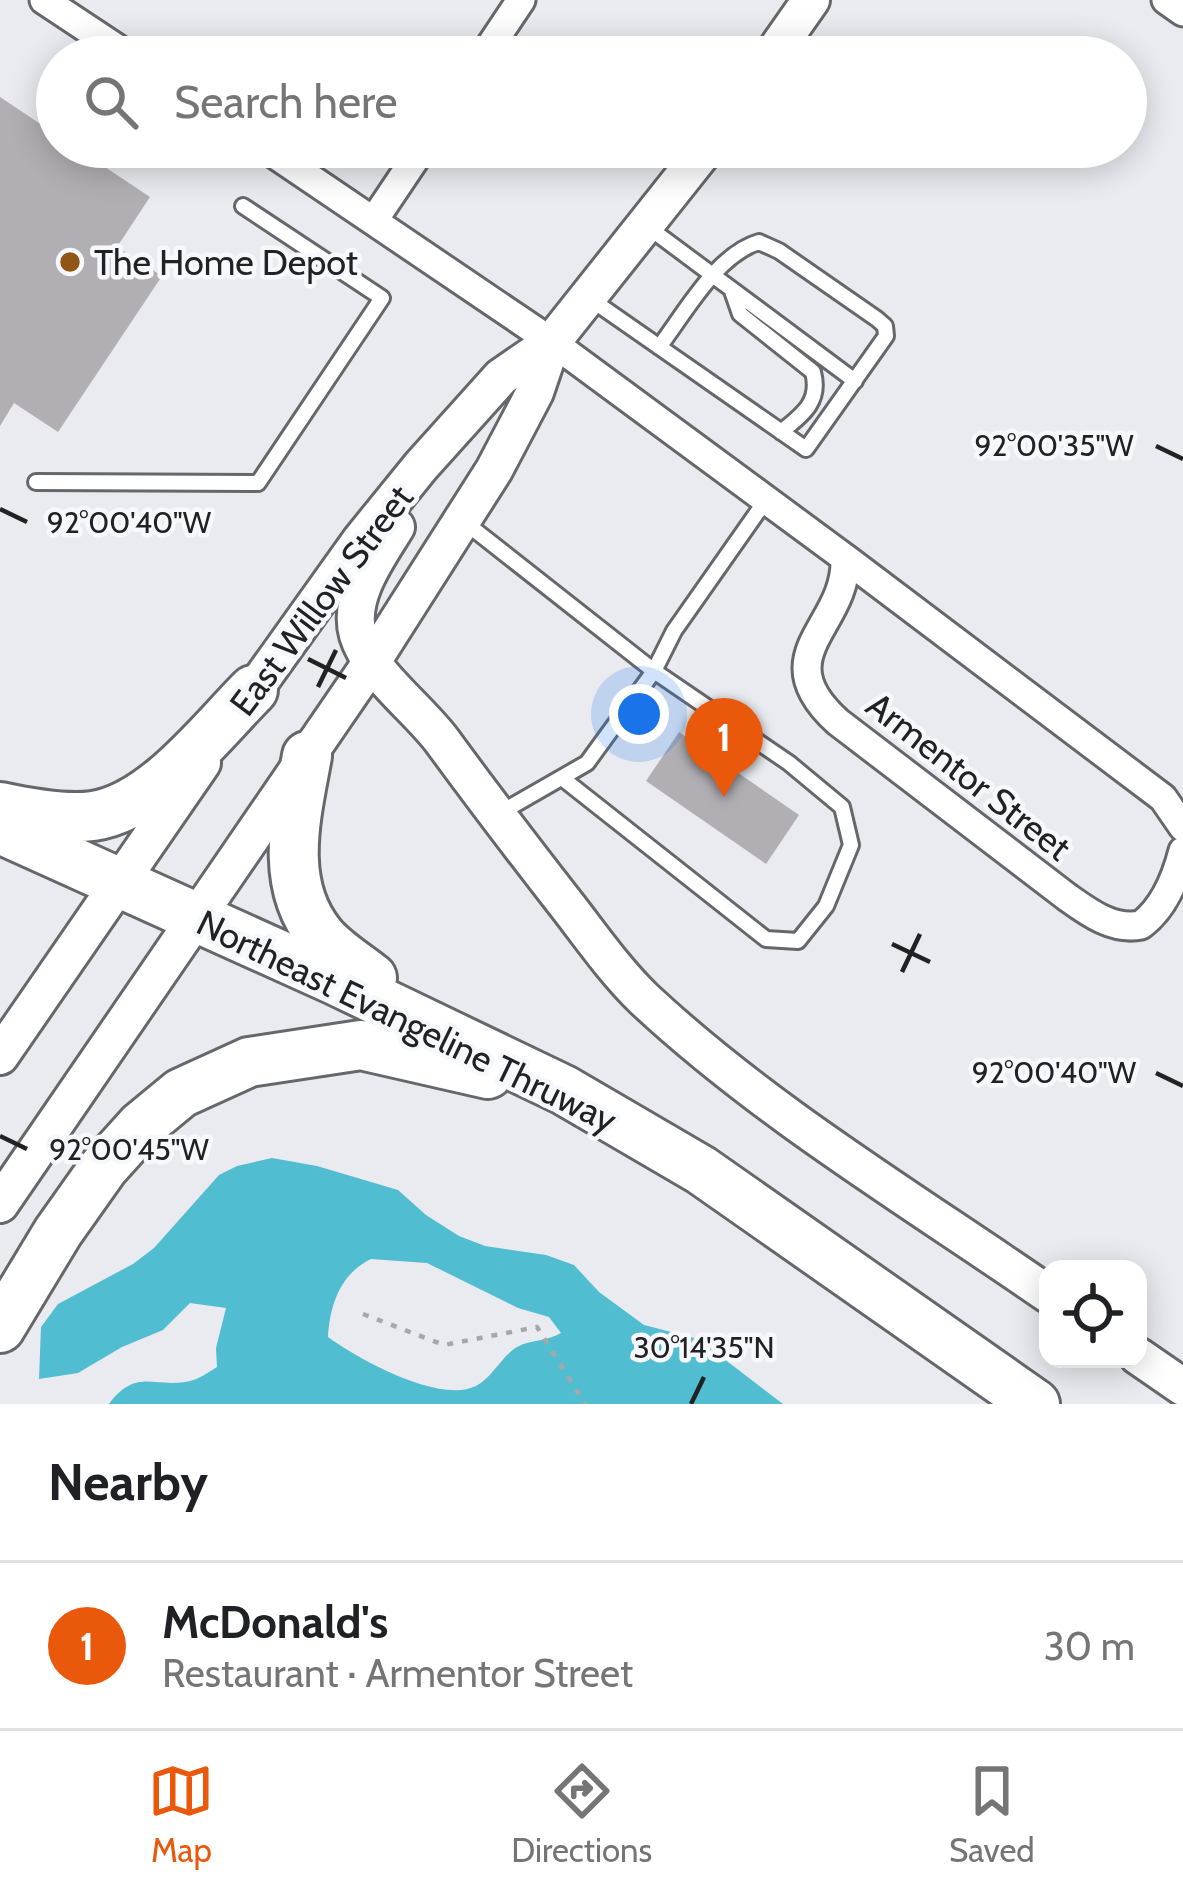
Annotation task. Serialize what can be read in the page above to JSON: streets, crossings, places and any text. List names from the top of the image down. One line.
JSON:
{"streets":{"highway":["Northeast Evangeline Thruway"],"main road":["East Willow Street"],"street":["Armentor Street"]},"crossings":[["East Willow Street","Northeast Evangeline Thruway"]],"places":["The Home Depot"],"page":{"search":"Search here","pins":"1","heading":"Nearby","list":[{"mark":"1","name":"McDonald's","note":"Restaurant · Armentor Street","value":"30 m"}],"nav":["Map","Directions","Saved"]},"coordinates":["92°00'35\"W","92°00'40\"W","92°00'45\"W","30°14'35\"N"]}
